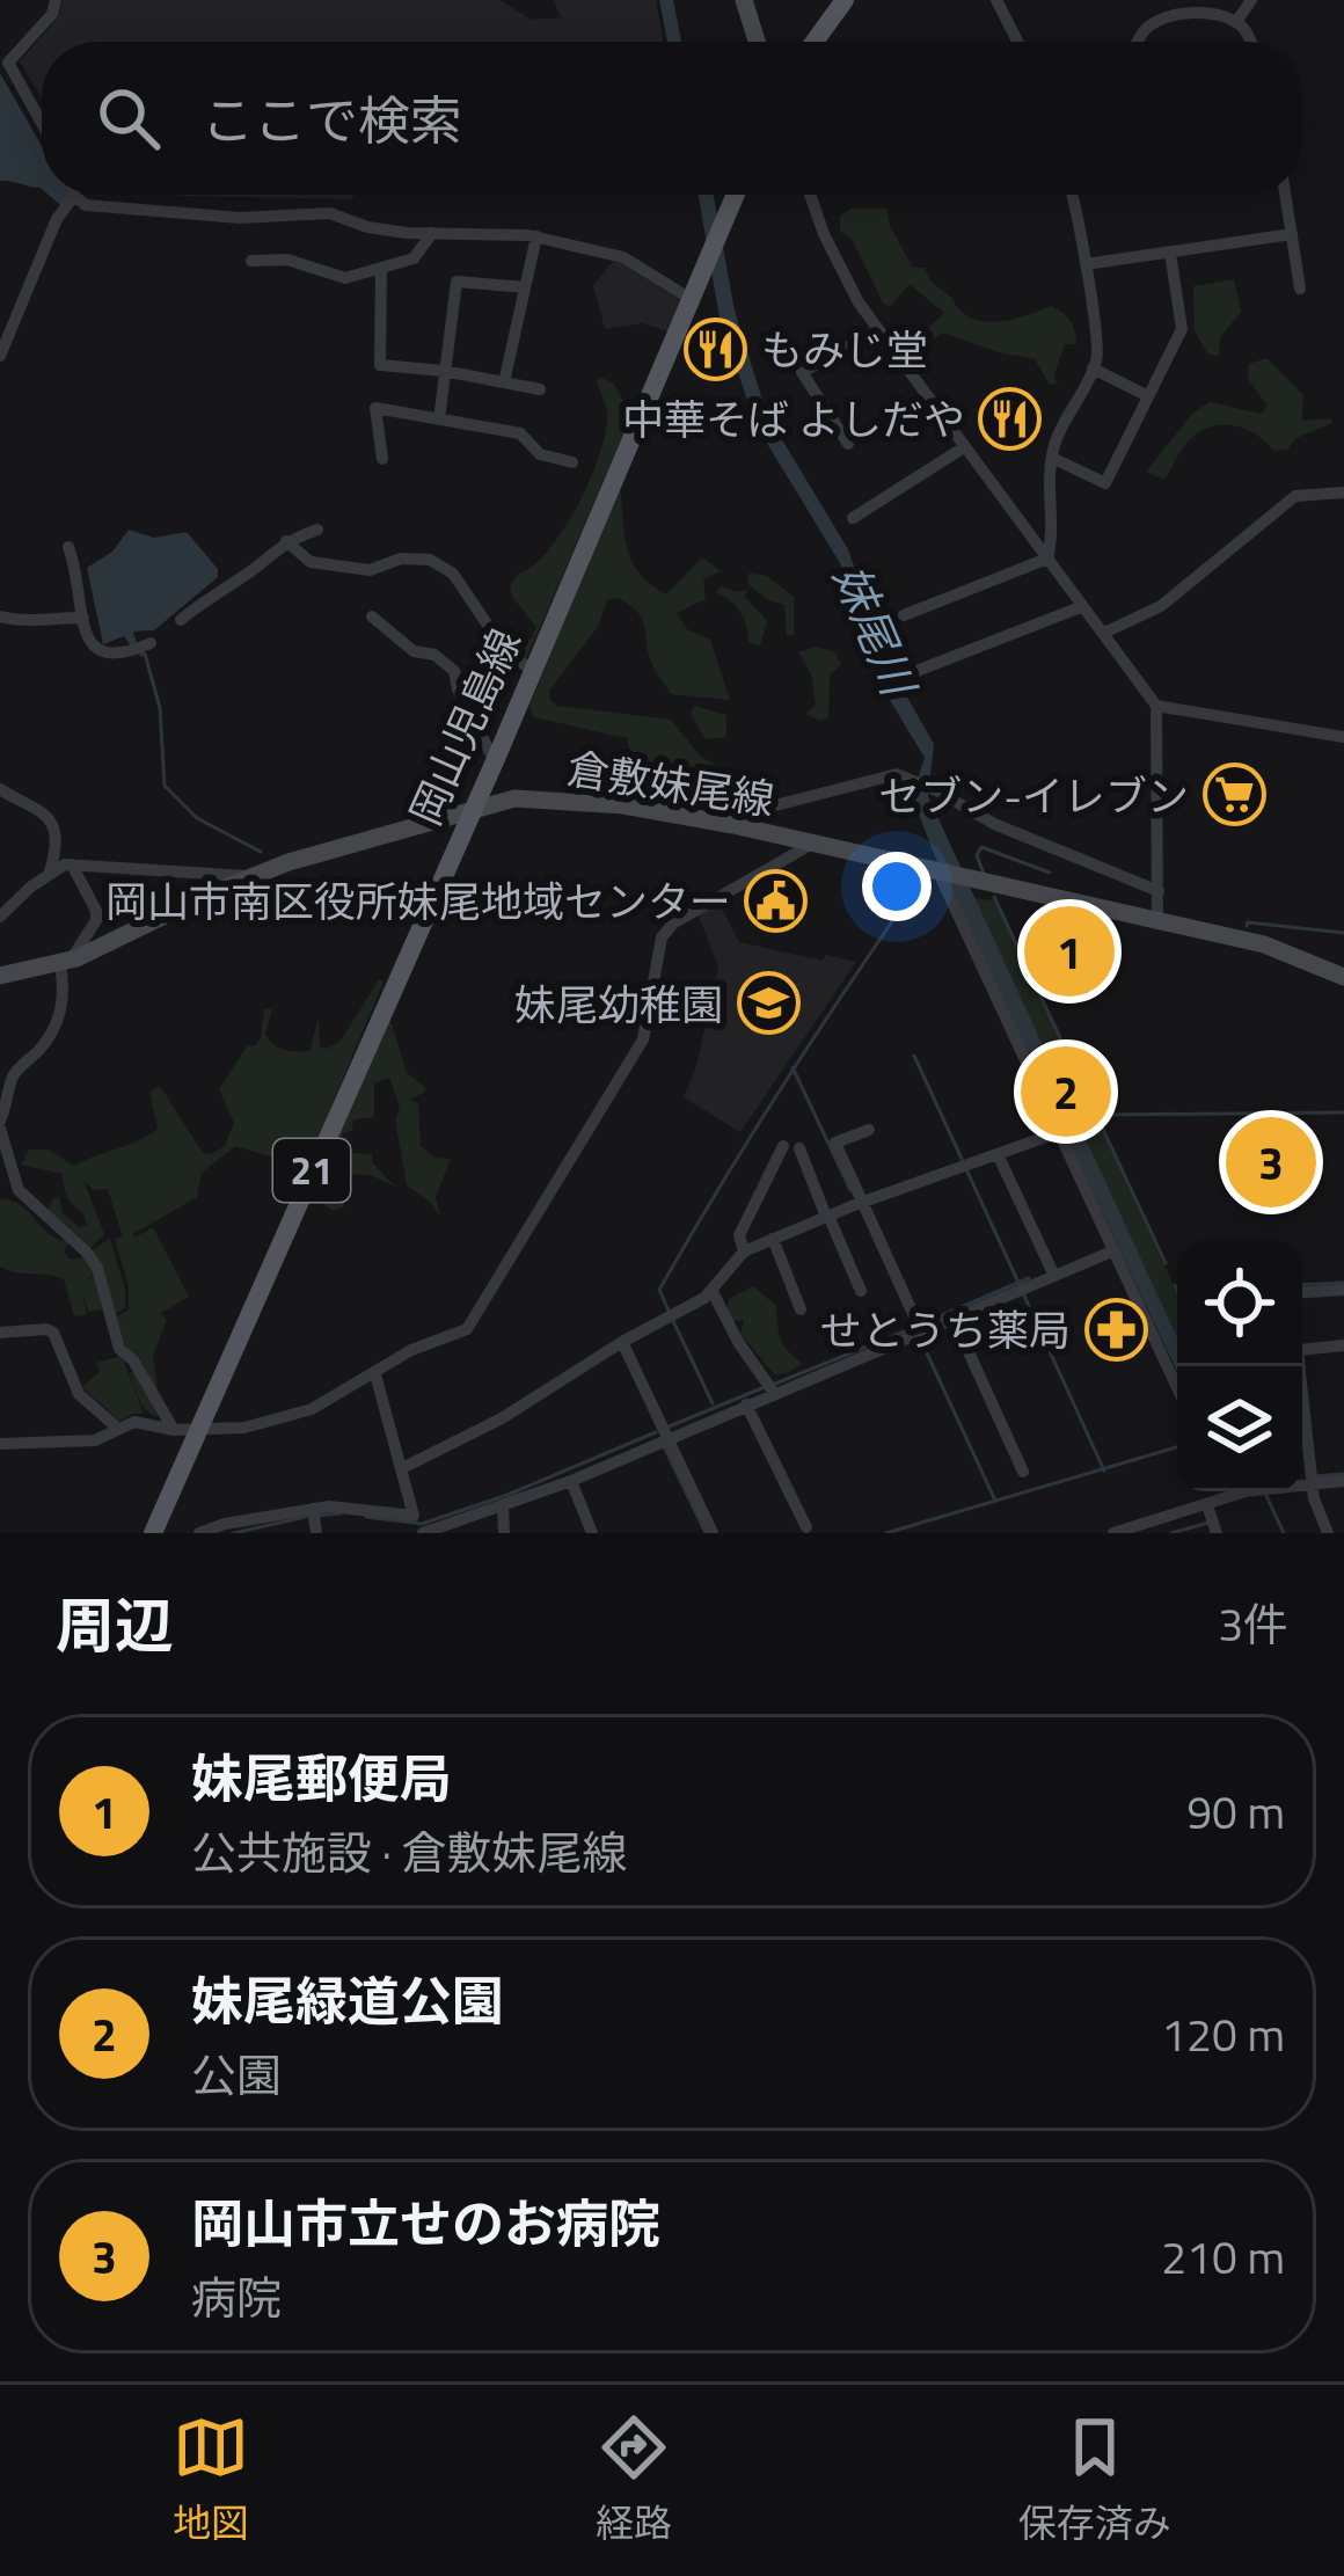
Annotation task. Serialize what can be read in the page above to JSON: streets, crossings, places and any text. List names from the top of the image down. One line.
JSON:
{"streets":{"main road":["岡山児島線","倉敷妹尾線","21"]},"crossings":[["岡山児島線","倉敷妹尾線"]],"water":["妹尾川"],"places":{"restaurant":["もみじ堂","中華そば よしだや"],"supermarket":["セブン-イレブン"],"public building":["岡山市南区役所妹尾地域センター"],"school or university":["妹尾幼稚園"],"pharmacy":["せとうち薬局"]},"page":{"search":"ここで検索","pins":["1","2","3"],"heading":["周辺","3件"],"list":[{"mark":"1","name":"妹尾郵便局","note":"公共施設 · 倉敷妹尾線","value":"90 m"},{"mark":"2","name":"妹尾緑道公園","note":"公園","value":"120 m"},{"mark":"3","name":"岡山市立せのお病院","note":"病院","value":"210 m"}],"nav":["地図","経路","保存済み"]}}
